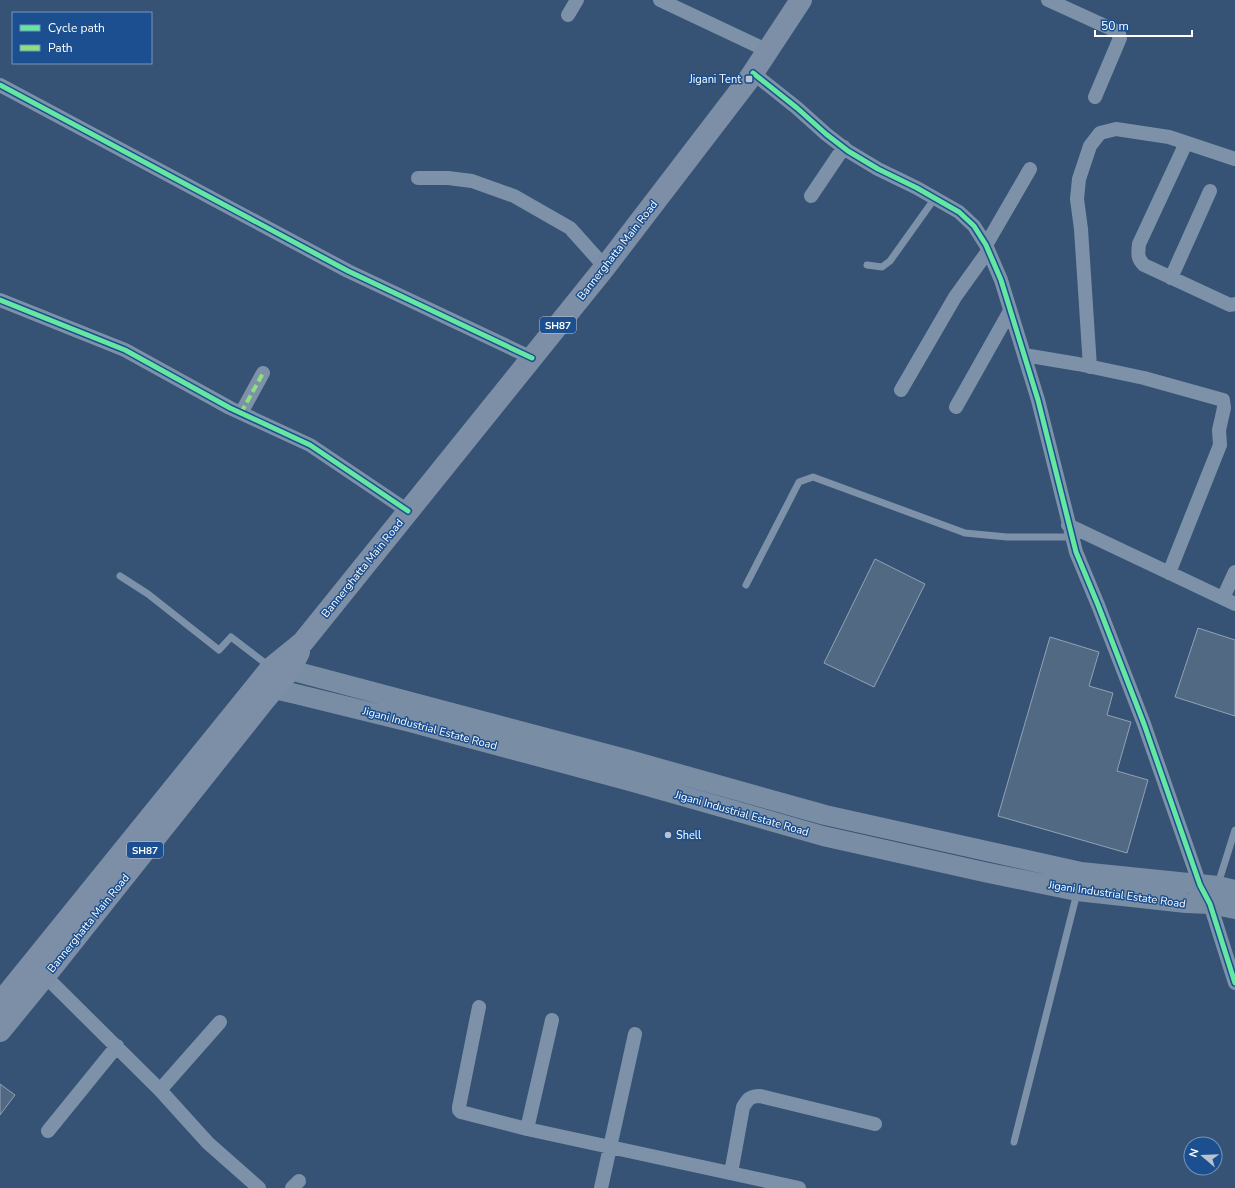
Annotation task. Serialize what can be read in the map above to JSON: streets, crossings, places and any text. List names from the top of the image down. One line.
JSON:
{"streets":{"main road":["Bannerghatta Main Road","SH87","Jigani Industrial Estate Road"]},"crossings":[["Bannerghatta Main Road","Jigani Industrial Estate Road"]],"places":{"transit":["Jigani Tent"],"other":["Shell"]},"legend":["Cycle path","Path"],"scale_bar":"50 m","north":"left"}
